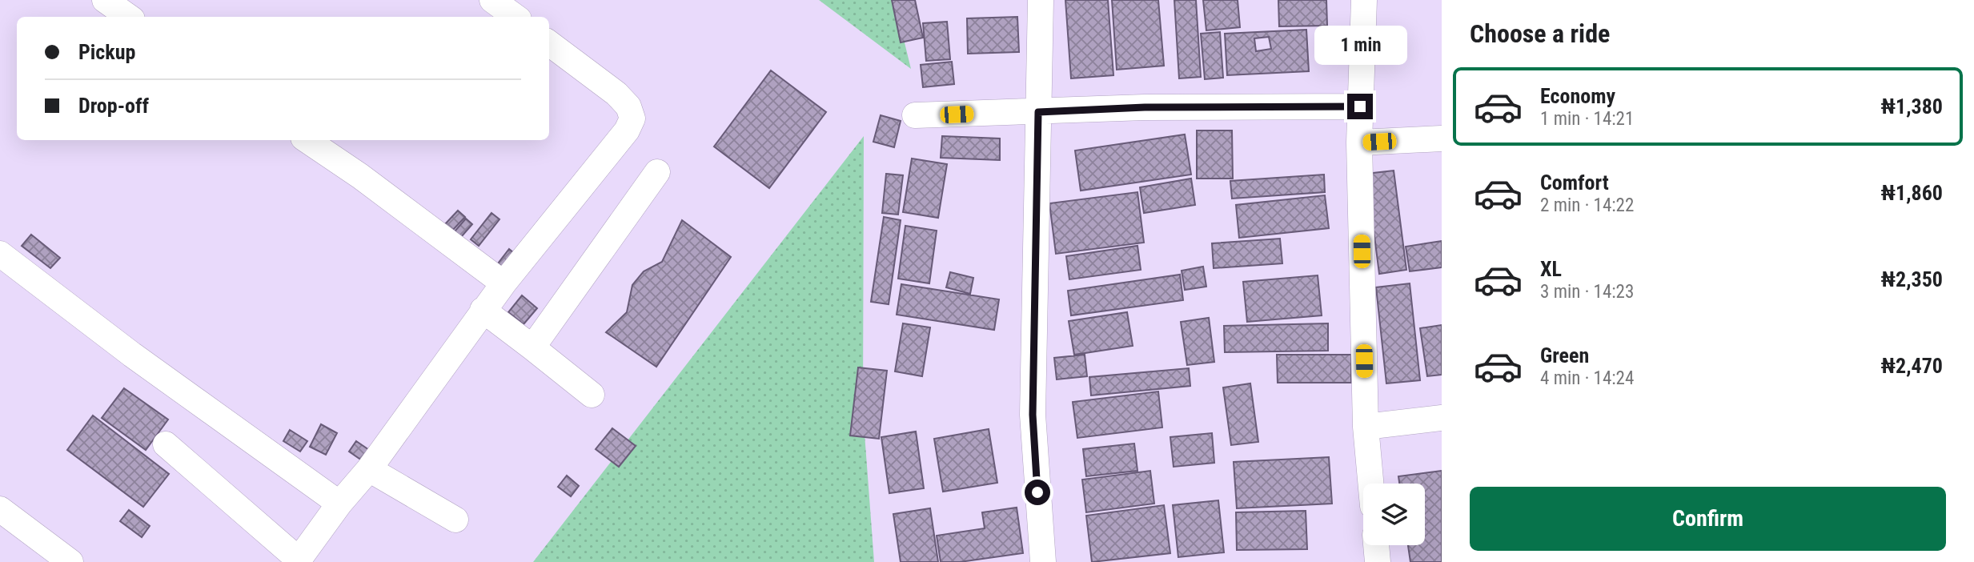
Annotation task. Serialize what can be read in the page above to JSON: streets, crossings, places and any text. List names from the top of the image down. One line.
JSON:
{"page":{"heading":"Choose a ride","banner":["Pickup","Drop-off"],"bubble":"1 min","list":[{"name":"Economy","note":"1 min · 14:21","value":"₦1,380"},{"name":"Comfort","note":"2 min · 14:22","value":"₦1,860"},{"name":"XL","note":"3 min · 14:23","value":"₦2,350"},{"name":"Green","note":"4 min · 14:24","value":"₦2,470"}],"buttons":"Confirm"}}
